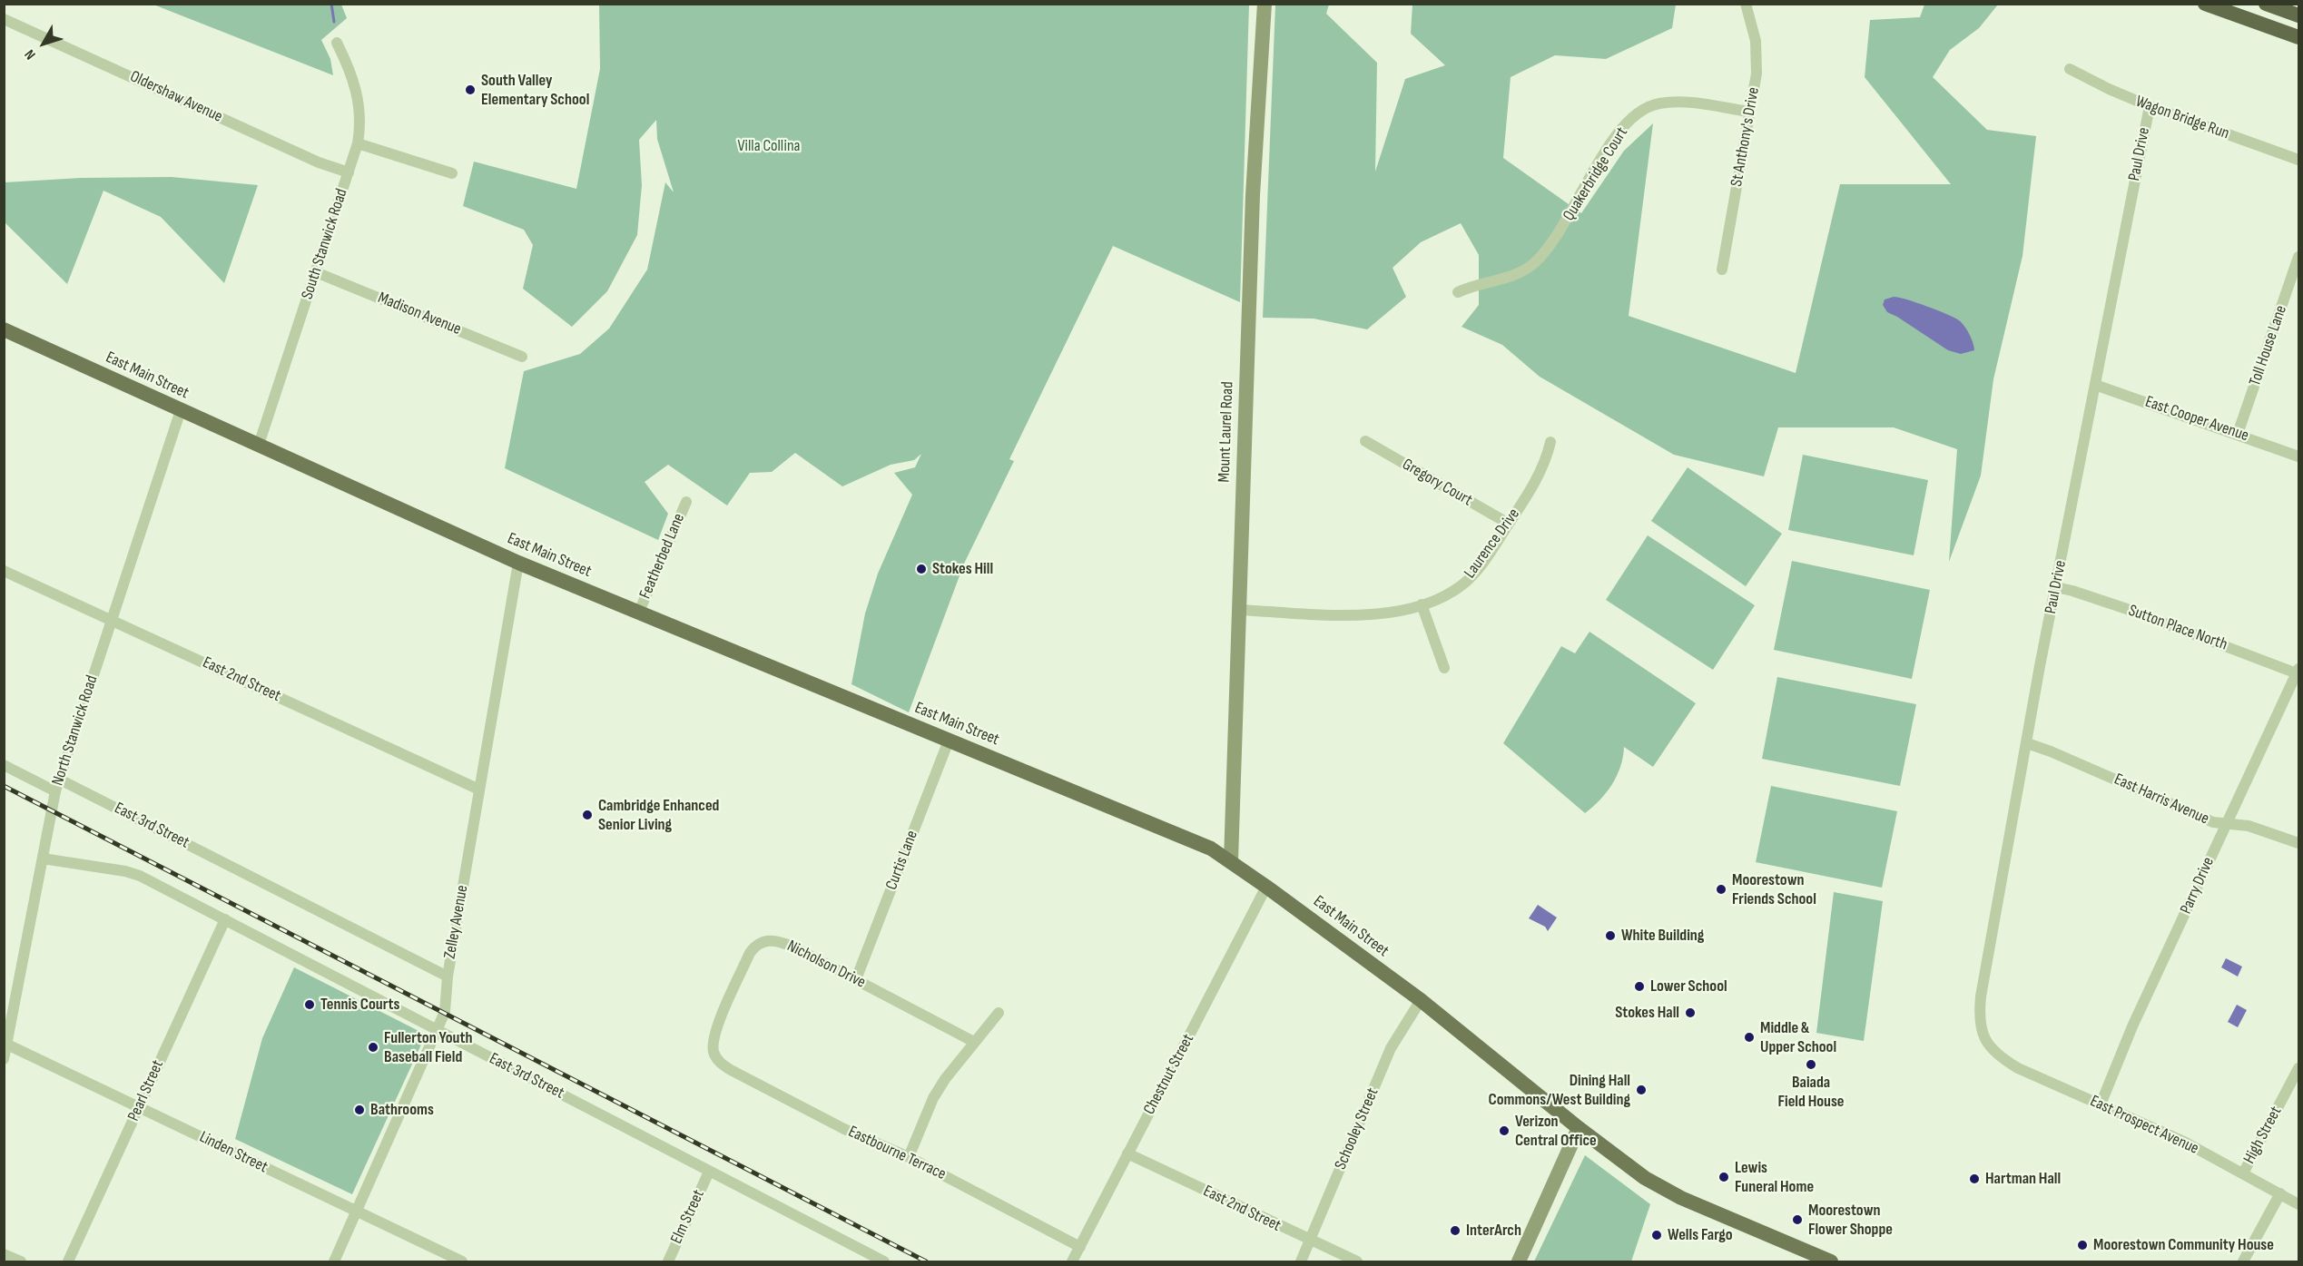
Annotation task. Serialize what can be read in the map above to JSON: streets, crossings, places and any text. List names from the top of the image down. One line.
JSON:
{"streets":{"main road":["East Main Street","Mount Laurel Road"],"street":["Oldershaw Avenue","Wagon Bridge Run","St Anthony's Drive","Paul Drive","Quakerbridge Court","South Stanwick Road","Madison Avenue","Toll House Lane","East Cooper Avenue","Gregory Court","Laurence Drive","Featherbed Lane","Sutton Place North","East 2nd Street","North Stanwick Road","East Harris Avenue","East 3rd Street","Curtis Lane","Parry Drive","Zelley Avenue","Nicholson Drive","Chestnut Street","Pearl Street","East Prospect Avenue","Schooley Street","High Street","Linden Street","Eastbourne Terrace","Elm Street"]},"crossings":[["Oldershaw Avenue","South Stanwick Road"],["Wagon Bridge Run","Paul Drive"],["St Anthony's Drive","Quakerbridge Court"],["Paul Drive","East Cooper Avenue"],["Paul Drive","Sutton Place North"],["Paul Drive","East Harris Avenue"],["Paul Drive","East Prospect Avenue"],["South Stanwick Road","Madison Avenue"],["South Stanwick Road","East Main Street"],["Toll House Lane","East Cooper Avenue"],["East Main Street","Mount Laurel Road"],["East Main Street","Featherbed Lane"],["East Main Street","North Stanwick Road"],["East Main Street","Curtis Lane"],["East Main Street","Zelley Avenue"],["East Main Street","Chestnut Street"],["East Main Street","Schooley Street"],["Mount Laurel Road","Laurence Drive"],["Gregory Court","Laurence Drive"],["Sutton Place North","Parry Drive"],["East 2nd Street","North Stanwick Road"],["East 2nd Street","Zelley Avenue"],["East 2nd Street","Chestnut Street"],["East 2nd Street","Schooley Street"],["North Stanwick Road","East 3rd Street"],["North Stanwick Road","Linden Street"],["East Harris Avenue","Parry Drive"],["East 3rd Street","Zelley Avenue"],["East 3rd Street","Pearl Street"],["East 3rd Street","Elm Street"],["Curtis Lane","Nicholson Drive"],["Parry Drive","East Prospect Avenue"],["Zelley Avenue","Linden Street"],["Nicholson Drive","Eastbourne Terrace"],["Chestnut Street","Eastbourne Terrace"],["Pearl Street","Linden Street"],["East Prospect Avenue","High Street"]],"parks":["Villa Collina"],"places":["South Valley Elementary School","Stokes Hill","Cambridge Enhanced Senior Living","Moorestown Friends School","White Building","Lower School","Tennis Courts","Stokes Hall","Middle & Upper School","Fullerton Youth Baseball Field","Baiada Field House","Dining Hall Commons/West Building","Bathrooms","Verizon Central Office","Lewis Funeral Home","Hartman Hall","Moorestown Flower Shoppe","InterArch","Wells Fargo","Moorestown Community House"],"north":"bottom left"}
